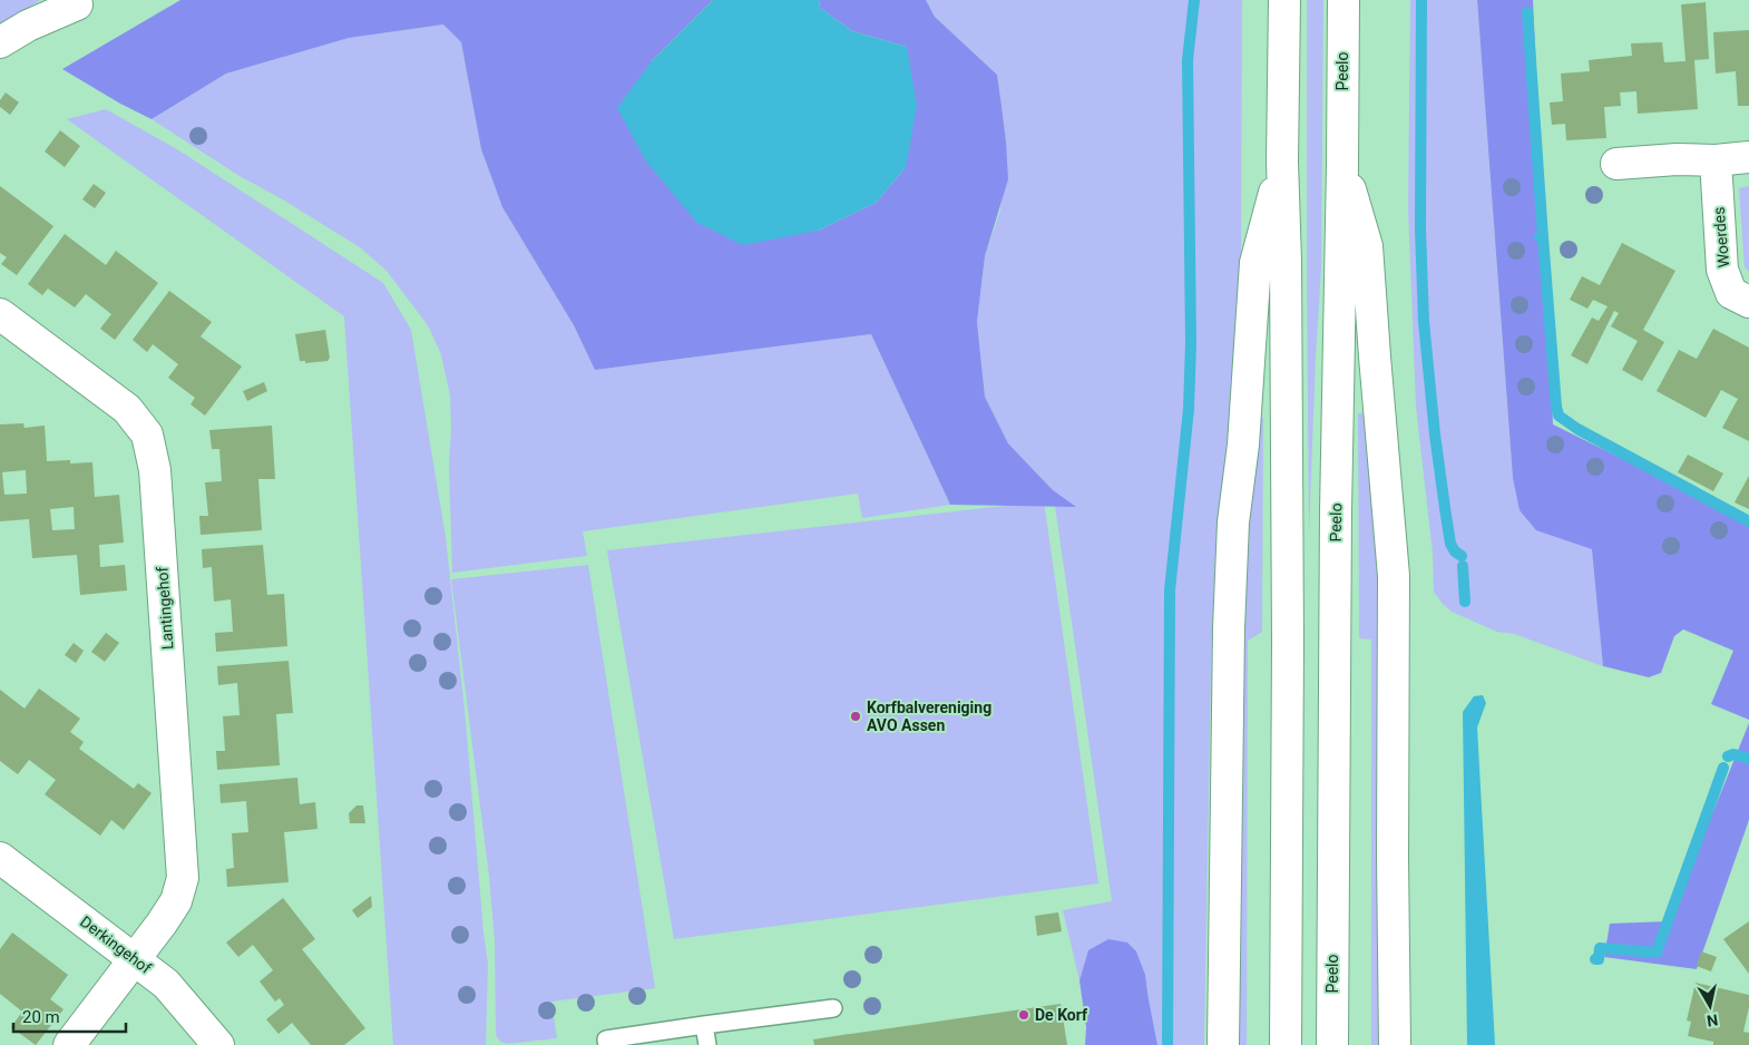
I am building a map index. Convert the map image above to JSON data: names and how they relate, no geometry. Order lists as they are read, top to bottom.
{
  "streets": {
    "main road": [
      "Peelo",
      "Woerdes",
      "Lantingehof",
      "Derkingehof"
    ]
  },
  "crossings": [
    ["Lantingehof", "Derkingehof"]
  ],
  "places": ["Korfbalvereniging AVO Assen", "De Korf"],
  "scale_bar": "20 m",
  "north": "bottom"
}
